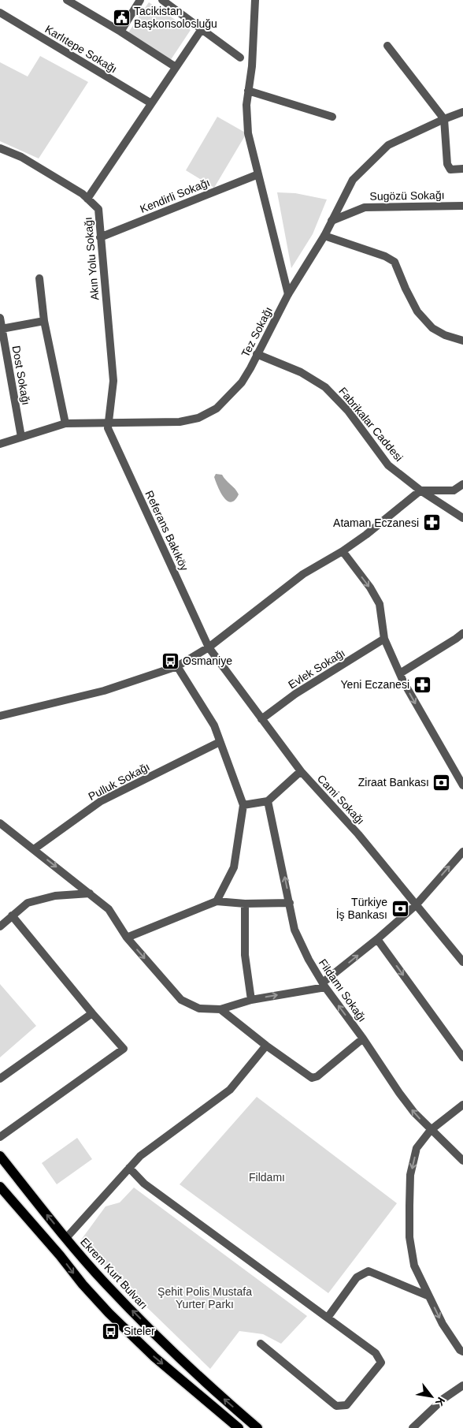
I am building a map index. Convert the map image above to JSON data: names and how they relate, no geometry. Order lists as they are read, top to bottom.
{
  "streets": {
    "main road": ["Ekrem Kurt Bulvarı"],
    "street": [
      "Karlıtepe Sokağı",
      "Kendirli Sokağı",
      "Sugözü Sokağı",
      "Akın Yolu Sokağı",
      "Tez Sokağı",
      "Dost Sokağı",
      "Fabrikalar Caddesi",
      "Referans Bakıköy",
      "Evlek Sokağı",
      "Pulluk Sokağı",
      "Cami Sokağı",
      "Fildamı Sokağı"
    ]
  },
  "crossings": [
    ["Kendirli Sokağı", "Akın Yolu Sokağı"],
    ["Sugözü Sokağı", "Tez Sokağı"],
    ["Akın Yolu Sokağı", "Tez Sokağı"],
    ["Akın Yolu Sokağı", "Referans Bakıköy"],
    ["Tez Sokağı", "Dost Sokağı"],
    ["Tez Sokağı", "Fabrikalar Caddesi"],
    ["Tez Sokağı", "Referans Bakıköy"],
    ["Referans Bakıköy", "Cami Sokağı"],
    ["Evlek Sokağı", "Cami Sokağı"]
  ],
  "parks": ["Fildamı", "Şehit Polis Mustafa Yurter Parkı"],
  "places": {
    "public building": ["Tacikistan Başkonsolosluğu"],
    "pharmacy": ["Ataman Eczanesi", "Yeni Eczanesi"],
    "bus stop": ["Osmaniye", "Siteler"],
    "bank": ["Ziraat Bankası", "Türkiye İş Bankası"]
  },
  "north": "bottom right"
}
